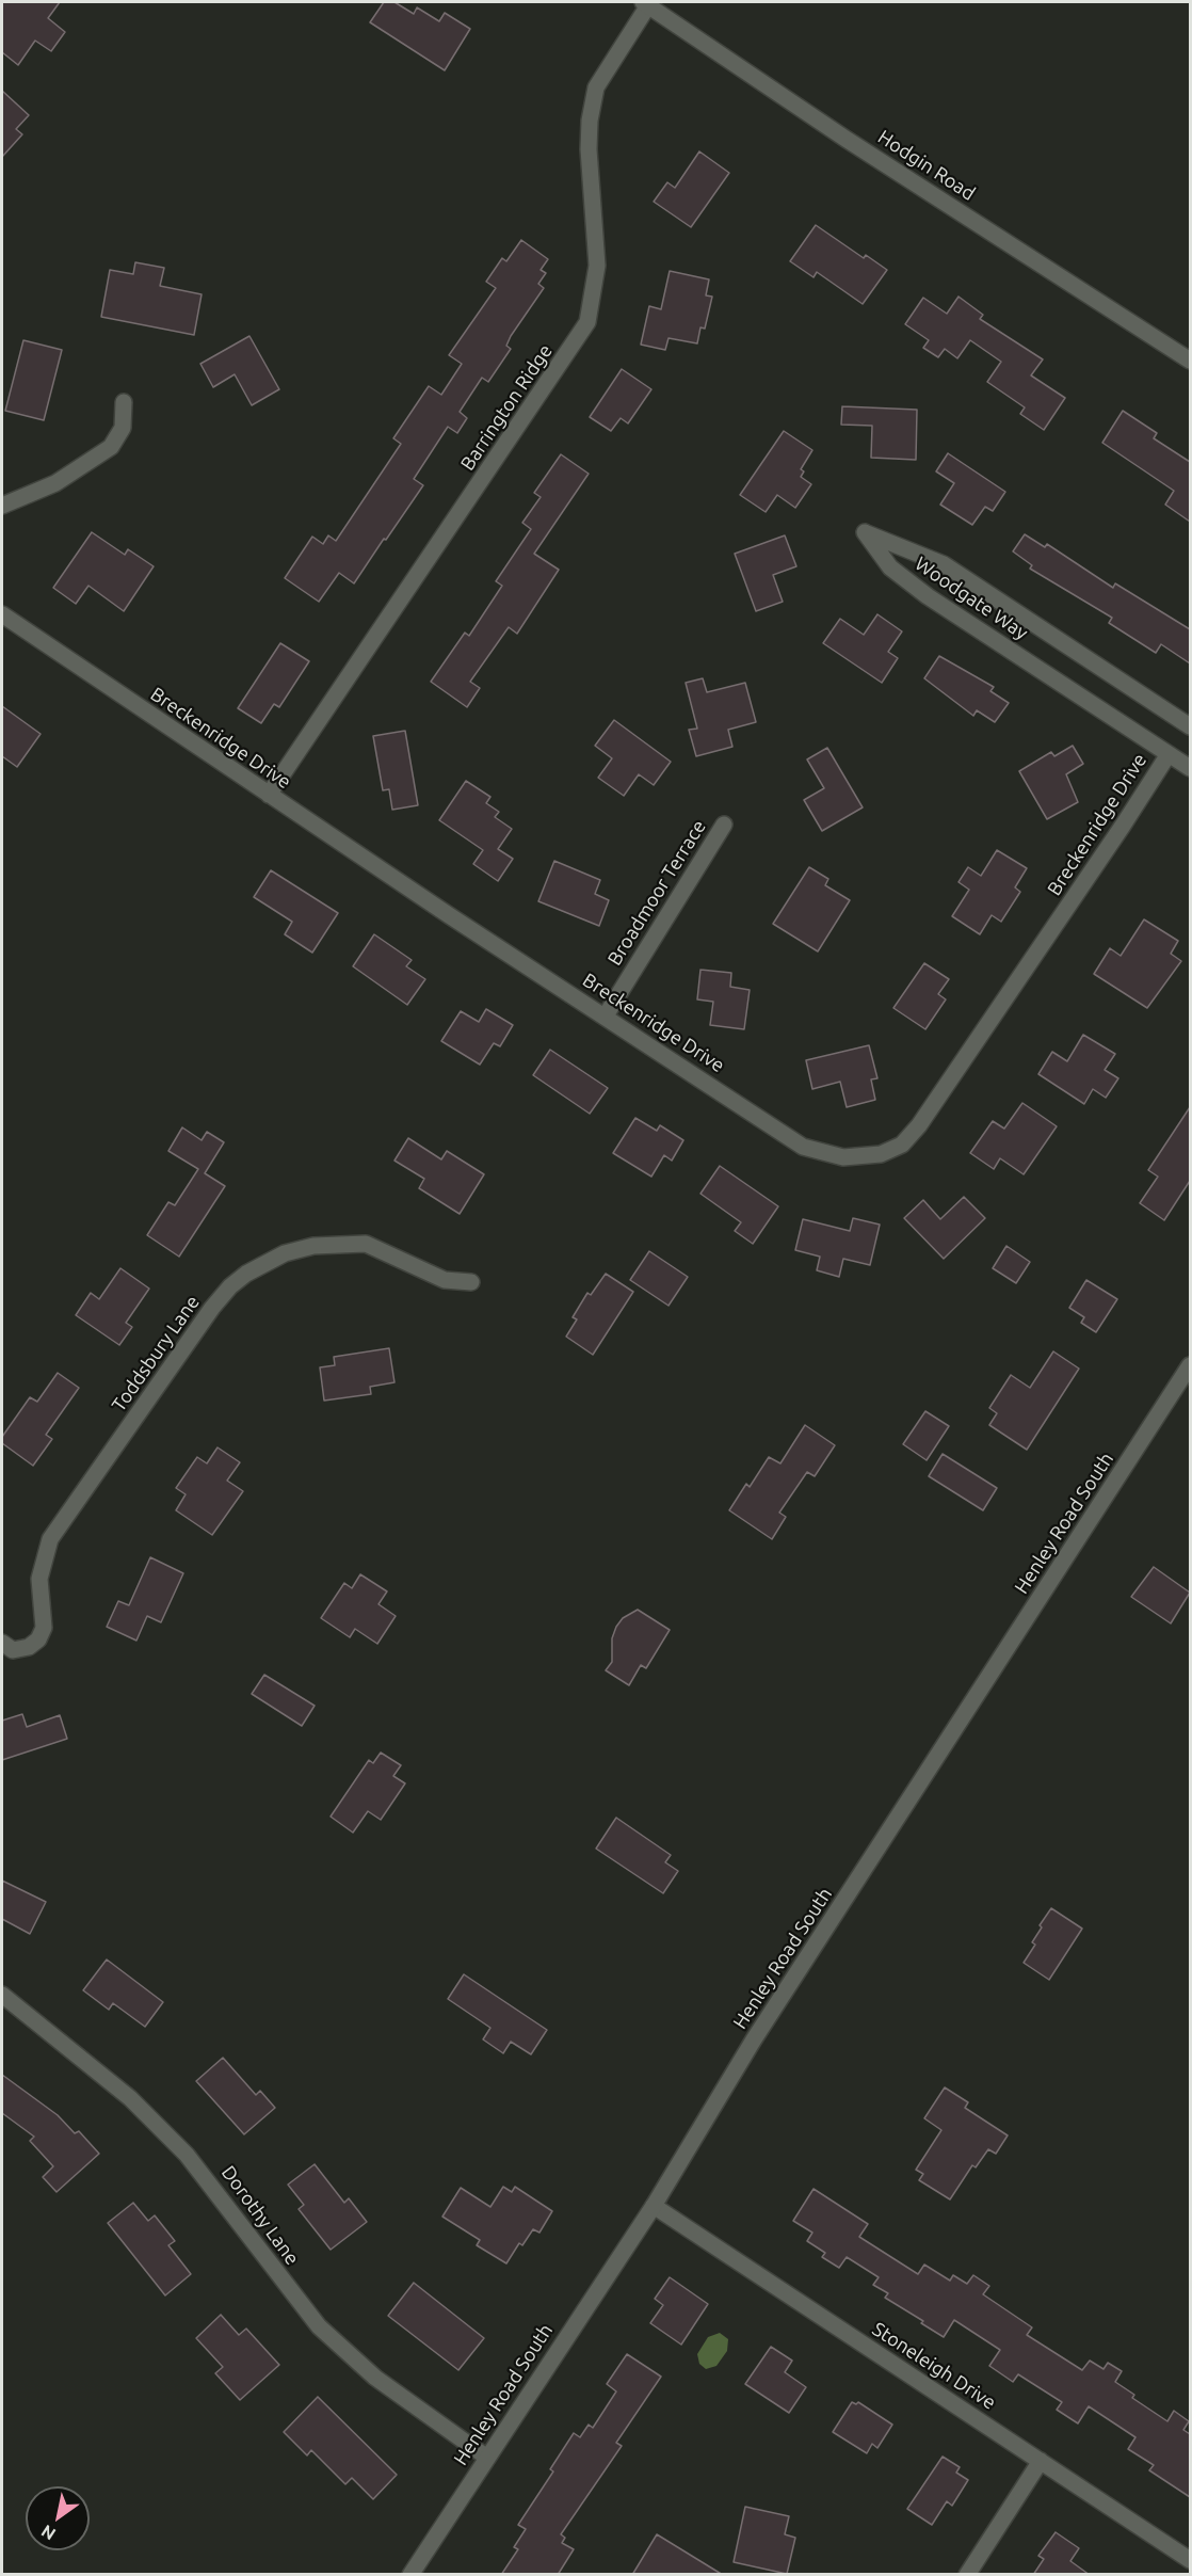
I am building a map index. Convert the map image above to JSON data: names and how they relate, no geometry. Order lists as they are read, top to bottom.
{
  "streets": {
    "street": [
      "Hodgin Road",
      "Barrington Ridge",
      "Woodgate Way",
      "Breckenridge Drive",
      "Broadmoor Terrace",
      "Toddsbury Lane",
      "Henley Road South",
      "Dorothy Lane",
      "Stoneleigh Drive"
    ]
  },
  "crossings": [
    ["Hodgin Road", "Barrington Ridge"],
    ["Barrington Ridge", "Breckenridge Drive"],
    ["Woodgate Way", "Breckenridge Drive"],
    ["Breckenridge Drive", "Broadmoor Terrace"],
    ["Henley Road South", "Dorothy Lane"],
    ["Henley Road South", "Stoneleigh Drive"]
  ],
  "north": "bottom left"
}
